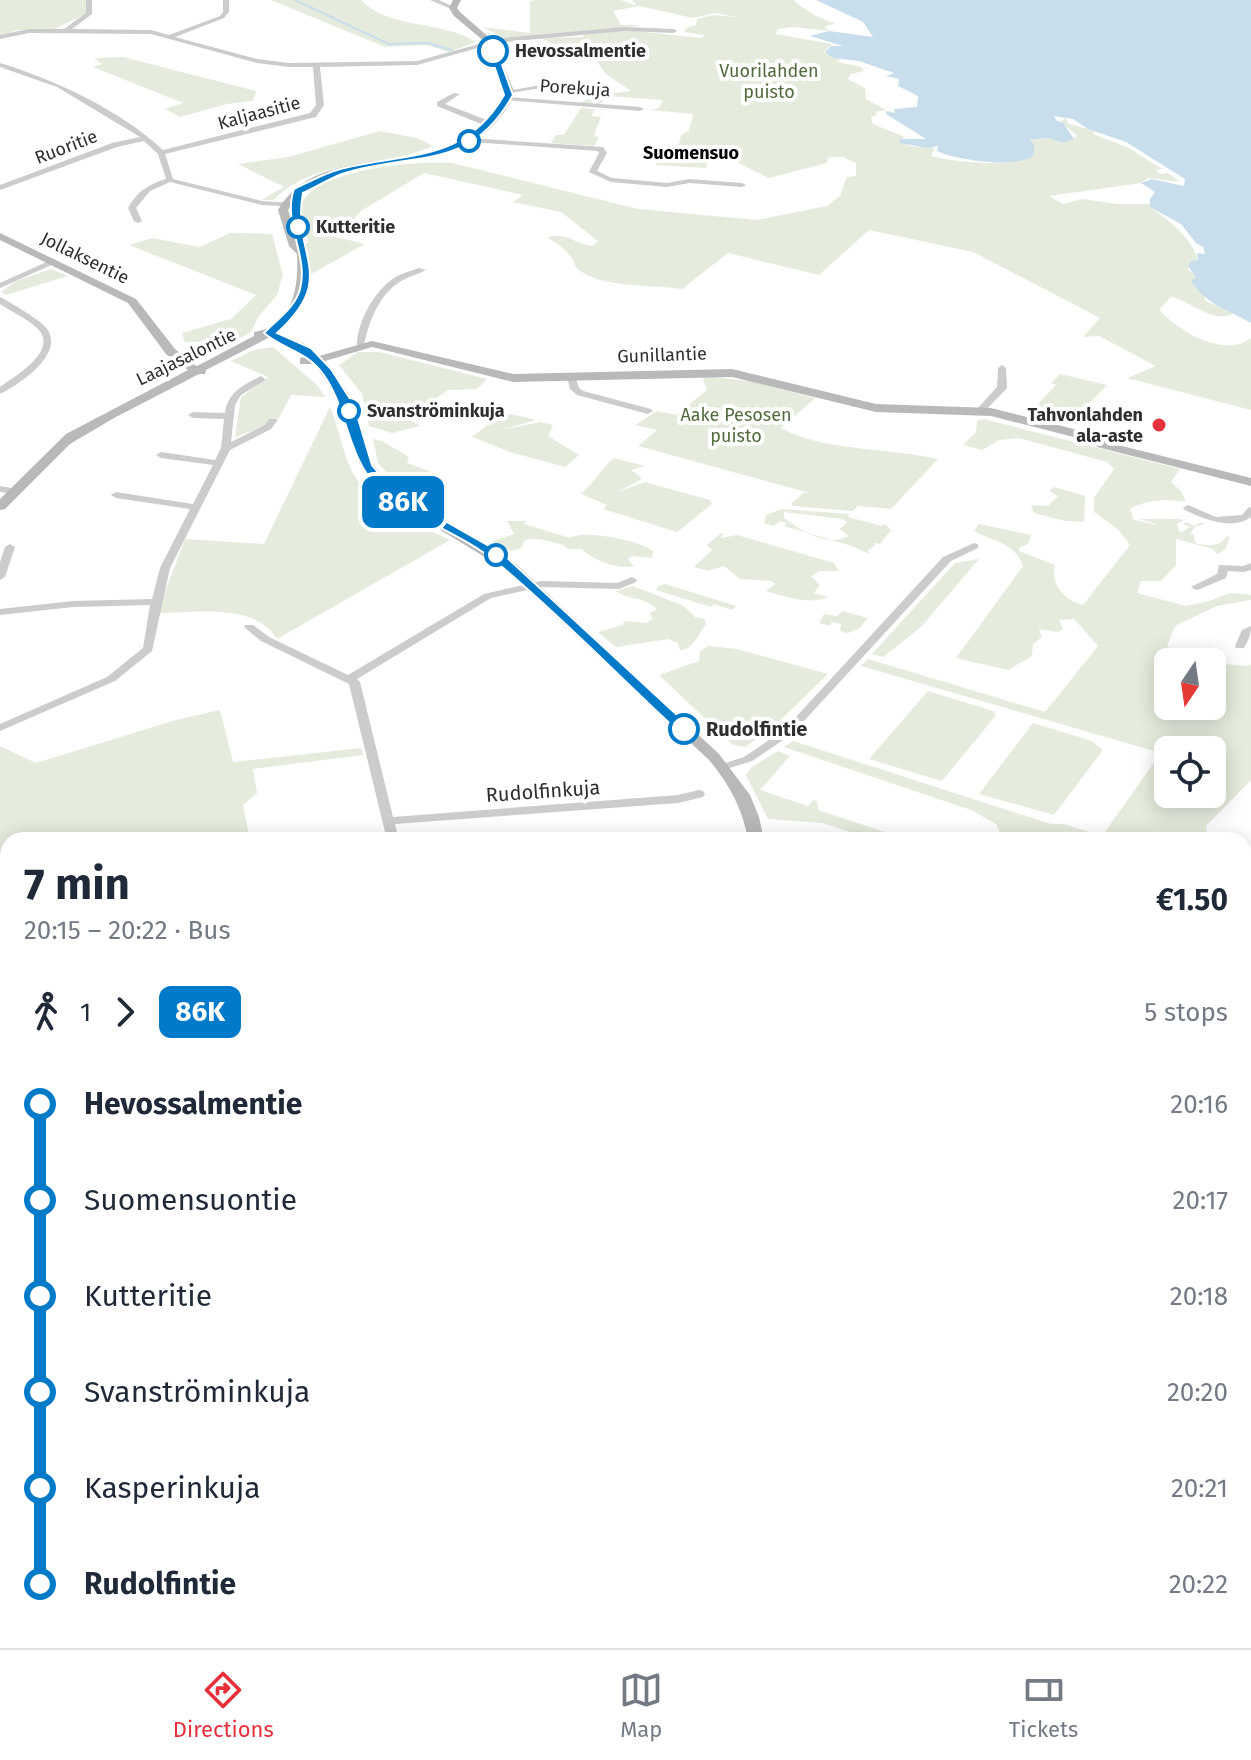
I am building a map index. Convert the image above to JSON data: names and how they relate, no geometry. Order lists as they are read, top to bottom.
{
  "streets": {
    "street": [
      "Porekuja",
      "Kaljaasitie",
      "Ruoritie",
      "Jollaksentie",
      "Gunillantie",
      "Laajasalontie",
      "Rudolfinkuja"
    ]
  },
  "crossings": [
    ["Jollaksentie", "Laajasalontie"]
  ],
  "districts": ["Suomensuo"],
  "parks": ["Vuorilahden puisto", "Aake Pesosen puisto"],
  "places": [
    "Hevossalmentie",
    "Kutteritie",
    "Svanströminkuja",
    "Tahvonlahden ala-aste",
    "Rudolfintie"
  ],
  "lines": ["bus line 86K"],
  "north": "bottom",
  "page": {
    "on_map": "86K",
    "heading": ["7 min", "20:15 – 20:22 · Bus", "€1.50"],
    "legs": ["1", "86K", "5 stops"],
    "list": [
      {
        "name": "Hevossalmentie",
        "value": "20:16"
      },
      {
        "name": "Suomensuontie",
        "value": "20:17"
      },
      {
        "name": "Kutteritie",
        "value": "20:18"
      },
      {
        "name": "Svanströminkuja",
        "value": "20:20"
      },
      {
        "name": "Kasperinkuja",
        "value": "20:21"
      },
      {
        "name": "Rudolfintie",
        "value": "20:22"
      }
    ],
    "tabs": ["Directions", "Map", "Tickets"]
  }
}
